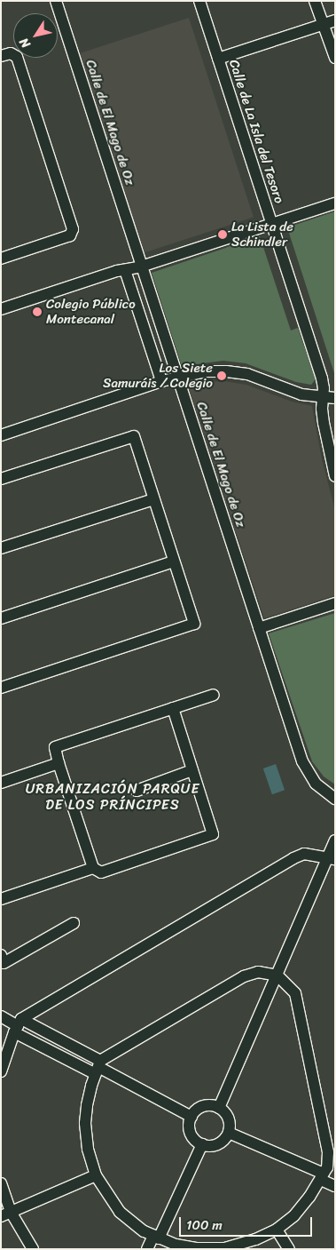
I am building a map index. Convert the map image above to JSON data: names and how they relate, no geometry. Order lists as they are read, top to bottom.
{
  "streets": {
    "street": ["Calle de El Mago de Oz", "Calle de La Isla del Tesoro"]
  },
  "districts": ["URBANIZACIÓN PARQUE DE LOS PRÍNCIPES"],
  "places": ["La Lista de Schindler", "Colegio Público Montecanal", "Los Siete Samuráis / Colegio"],
  "scale_bar": "100 m",
  "north": "bottom left"
}
